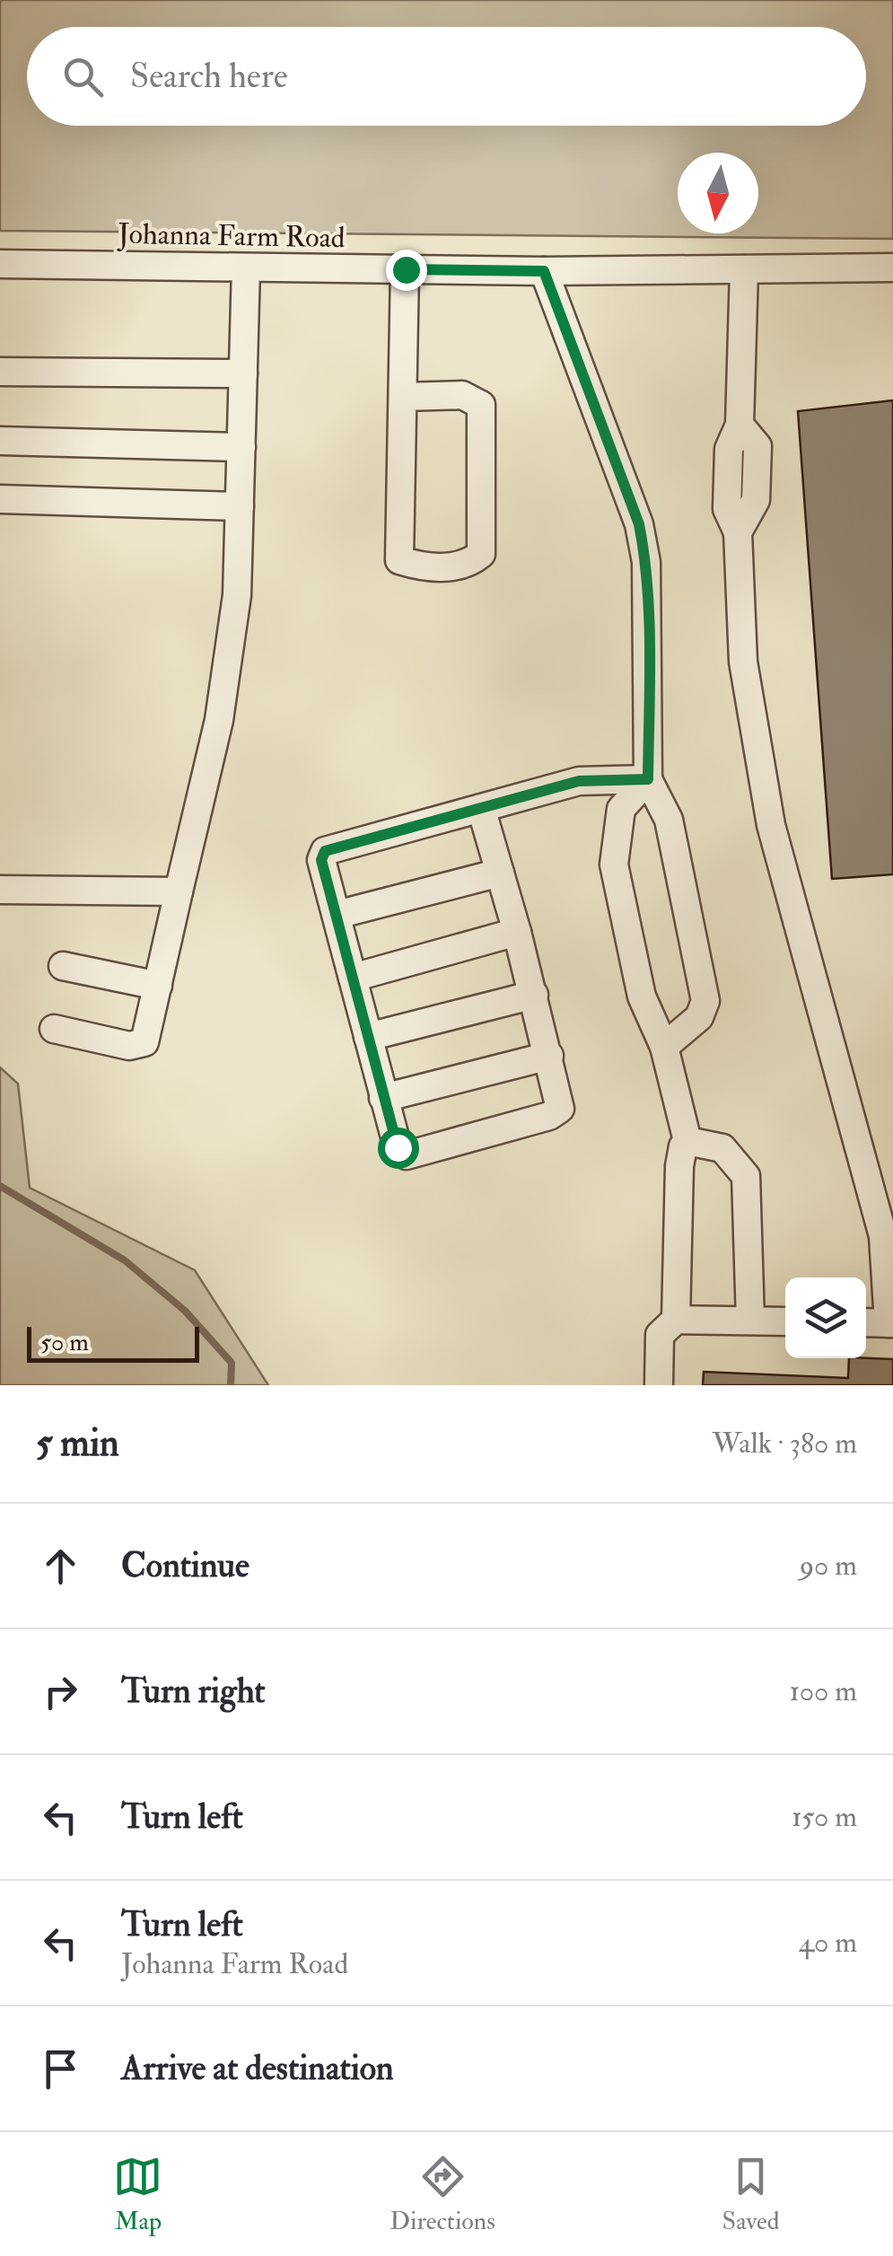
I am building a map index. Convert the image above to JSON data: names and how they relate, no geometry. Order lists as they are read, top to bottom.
{
  "streets": {
    "street": ["Johanna Farm Road"]
  },
  "scale_bar": "50 m",
  "north": "bottom",
  "page": {
    "search": "Search here",
    "scale": "50 m",
    "heading": ["5 min", "Walk · 380 m"],
    "list": [
      ["Continue", "90 m"],
      ["Turn right", "100 m"],
      ["Turn left", "150 m"],
      ["Turn left", "Johanna Farm Road", "40 m"],
      "Arrive at destination"
    ],
    "nav": ["Map", "Directions", "Saved"]
  }
}
